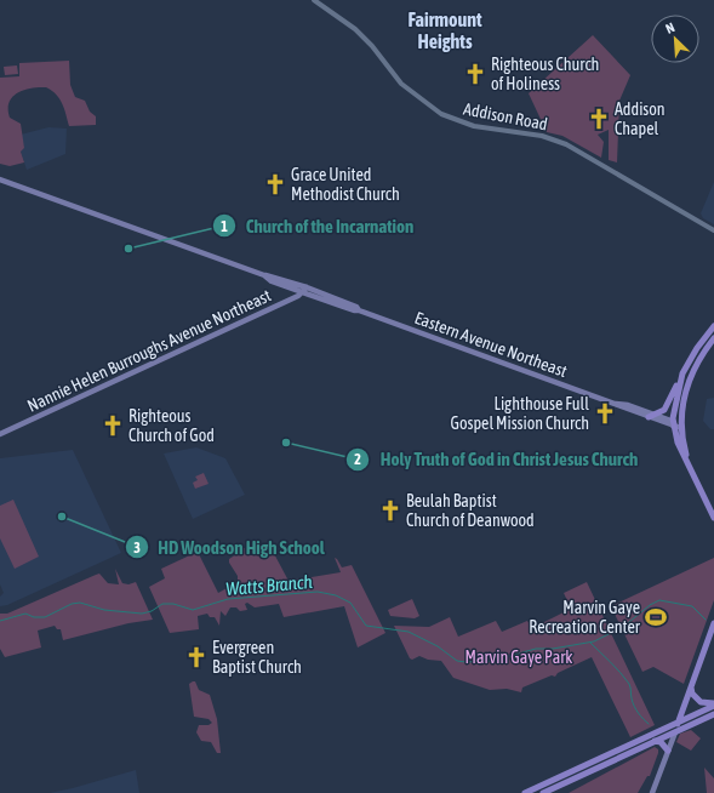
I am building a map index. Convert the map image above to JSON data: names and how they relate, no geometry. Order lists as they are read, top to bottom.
{
  "streets": {
    "main road": ["Eastern Avenue Northeast", "Nannie Helen Burroughs Avenue Northeast"],
    "street": ["Addison Road"]
  },
  "crossings": [
    ["Eastern Avenue Northeast", "Nannie Helen Burroughs Avenue Northeast"]
  ],
  "districts": ["Fairmount Heights"],
  "water": ["Watts Branch"],
  "parks": ["Marvin Gaye Park"],
  "places": {
    "church": [
      "Righteous Church of Holiness",
      "Addison Chapel",
      "Grace United Methodist Church",
      "Lighthouse Full Gospel Mission Church",
      "Righteous Church of God",
      "Beulah Baptist Church of Deanwood",
      "Evergreen Baptist Church"
    ],
    "other": ["Church of the Incarnation", "Holy Truth of God in Christ Jesus Church", "HD Woodson High School"],
    "sports": ["Marvin Gaye Recreation Center"]
  },
  "north": "top left"
}
